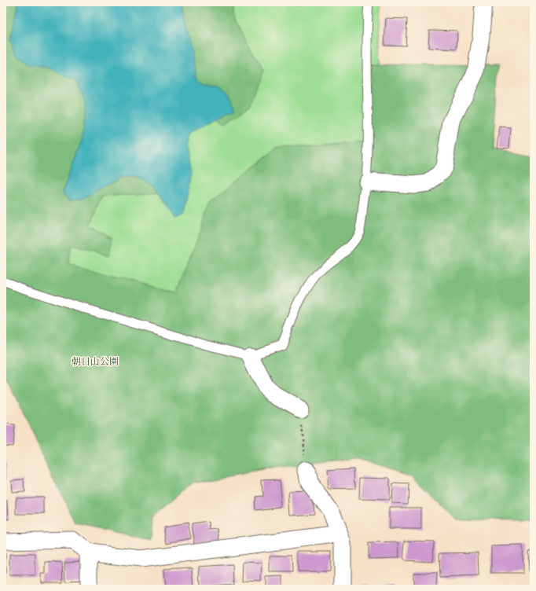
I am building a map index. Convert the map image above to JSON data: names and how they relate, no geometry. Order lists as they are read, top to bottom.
{
  "parks": ["朝日山公園"]
}
